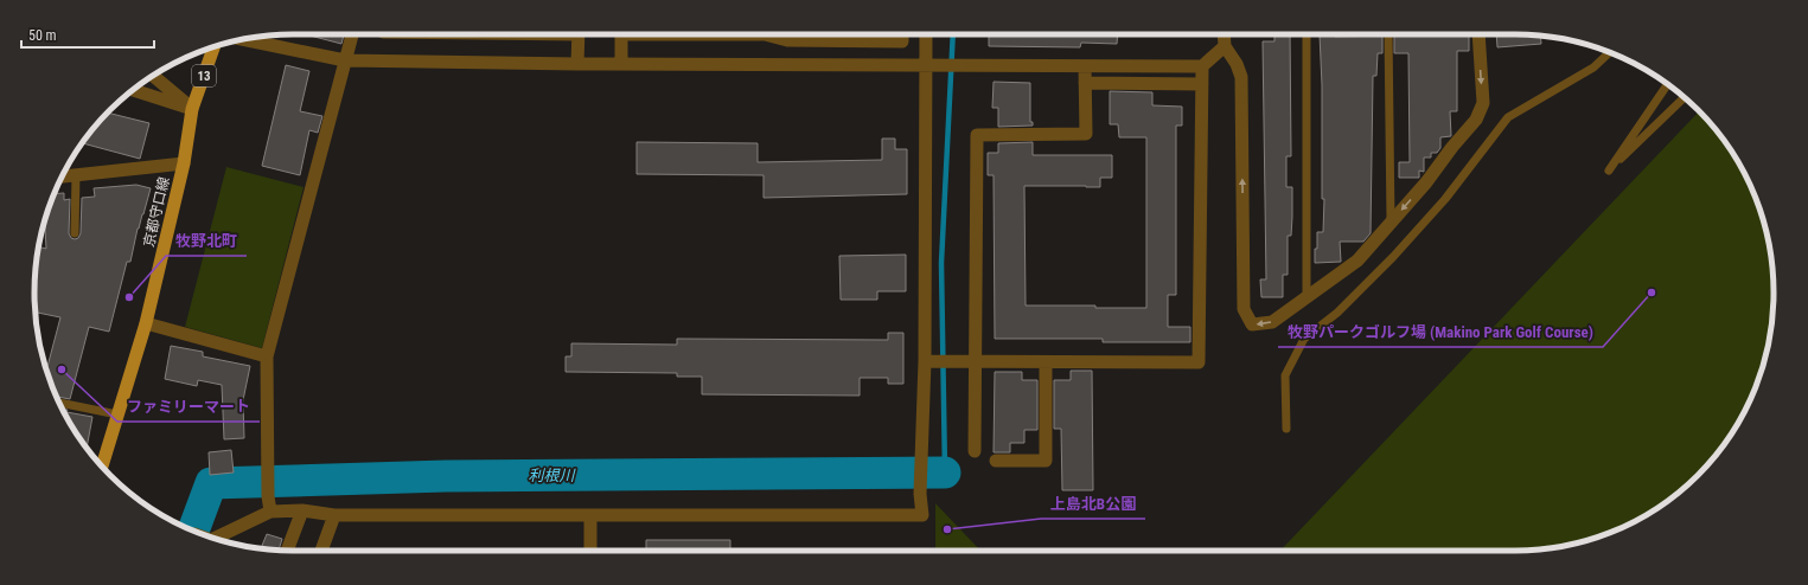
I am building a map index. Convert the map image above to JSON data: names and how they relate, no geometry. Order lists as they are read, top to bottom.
{
  "streets": {
    "main road": ["13", "京都守口線"]
  },
  "water": ["利根川"],
  "places": [
    "牧野パークゴルフ場 (Makino Park Golf Course)",
    "牧野北町",
    "ファミリーマート",
    "上島北B公園"
  ],
  "scale_bar": "50 m"
}
